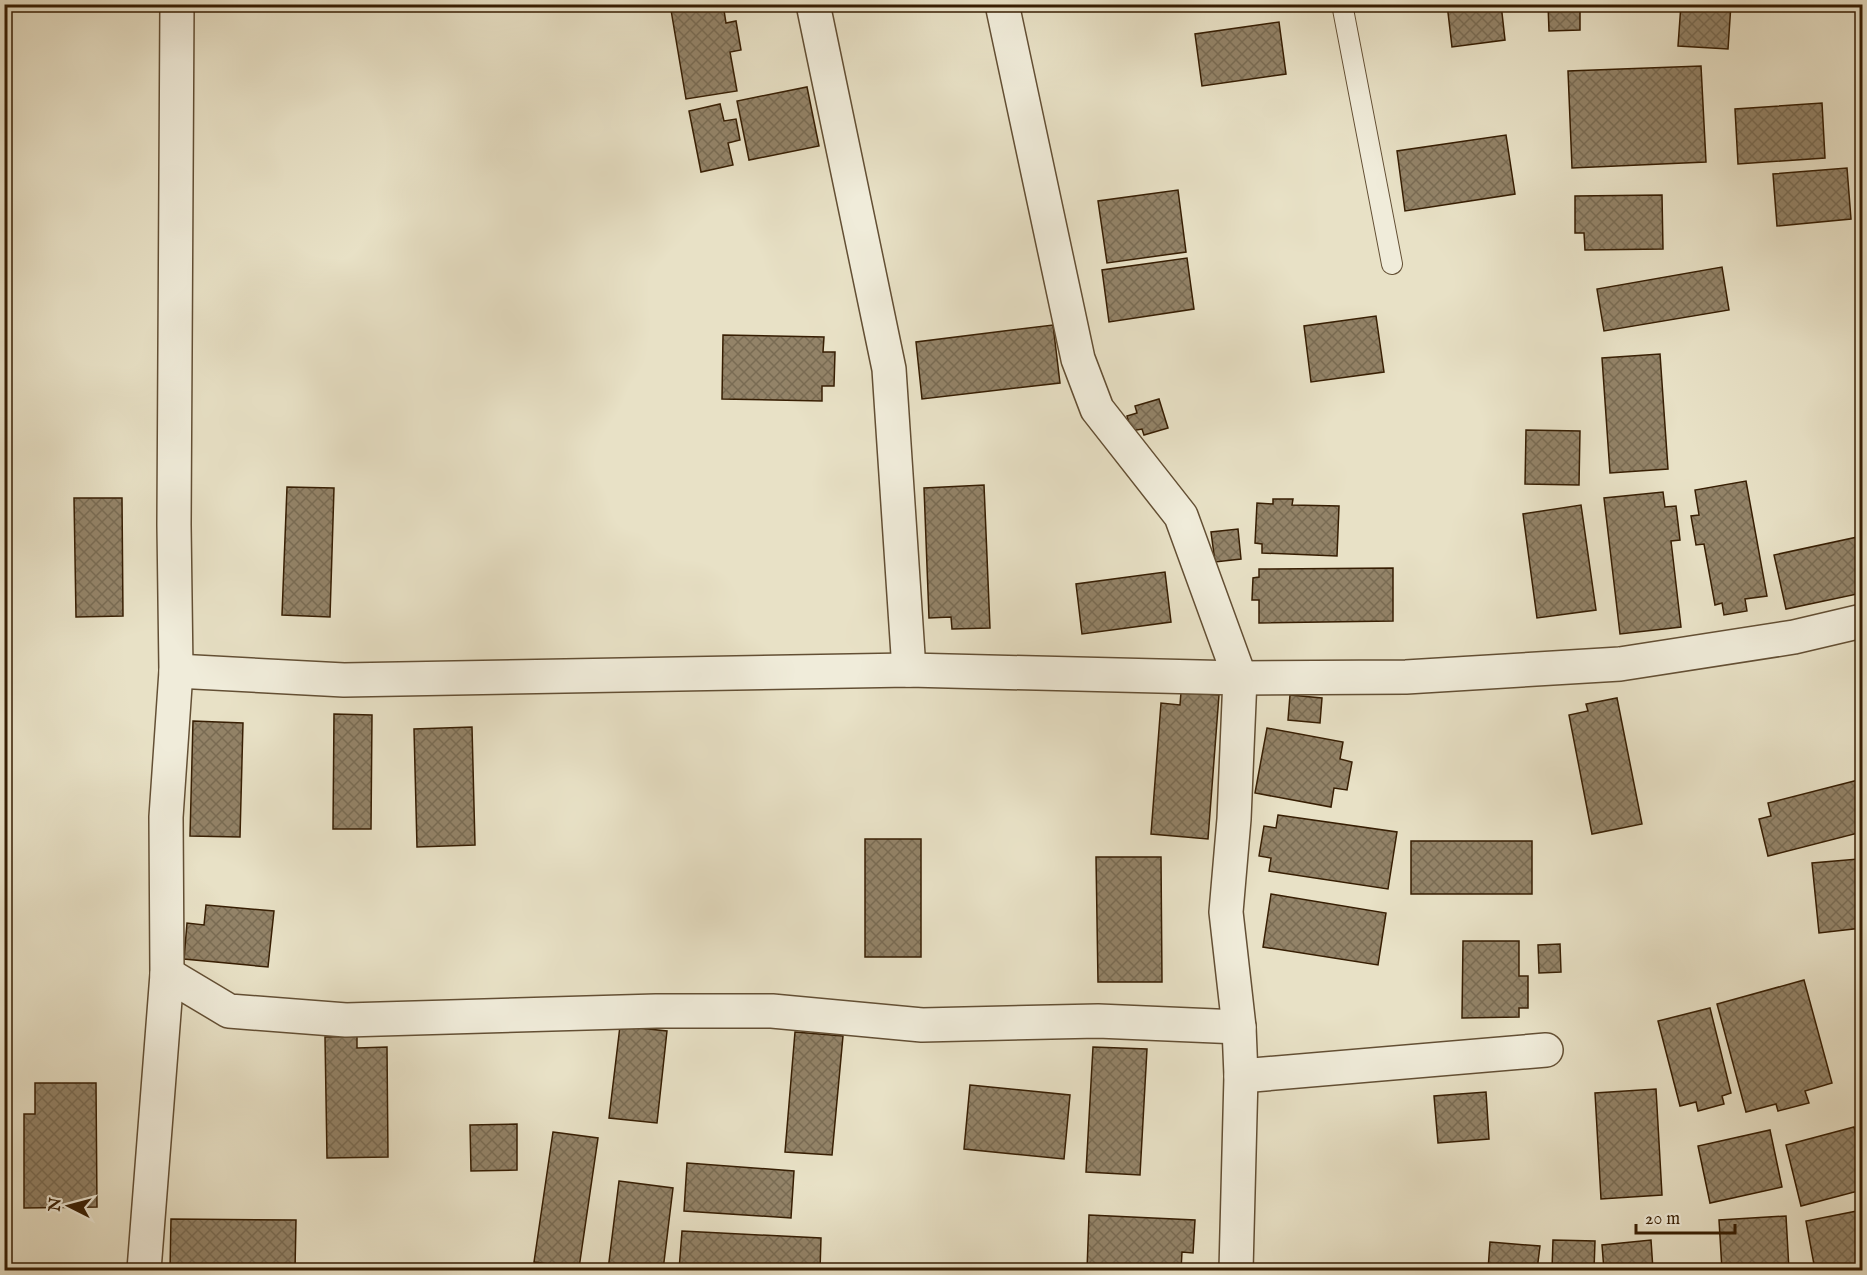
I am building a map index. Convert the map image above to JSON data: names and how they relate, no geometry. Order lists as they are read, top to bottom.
{
  "scale_bar": "20 m",
  "north": "left"
}
